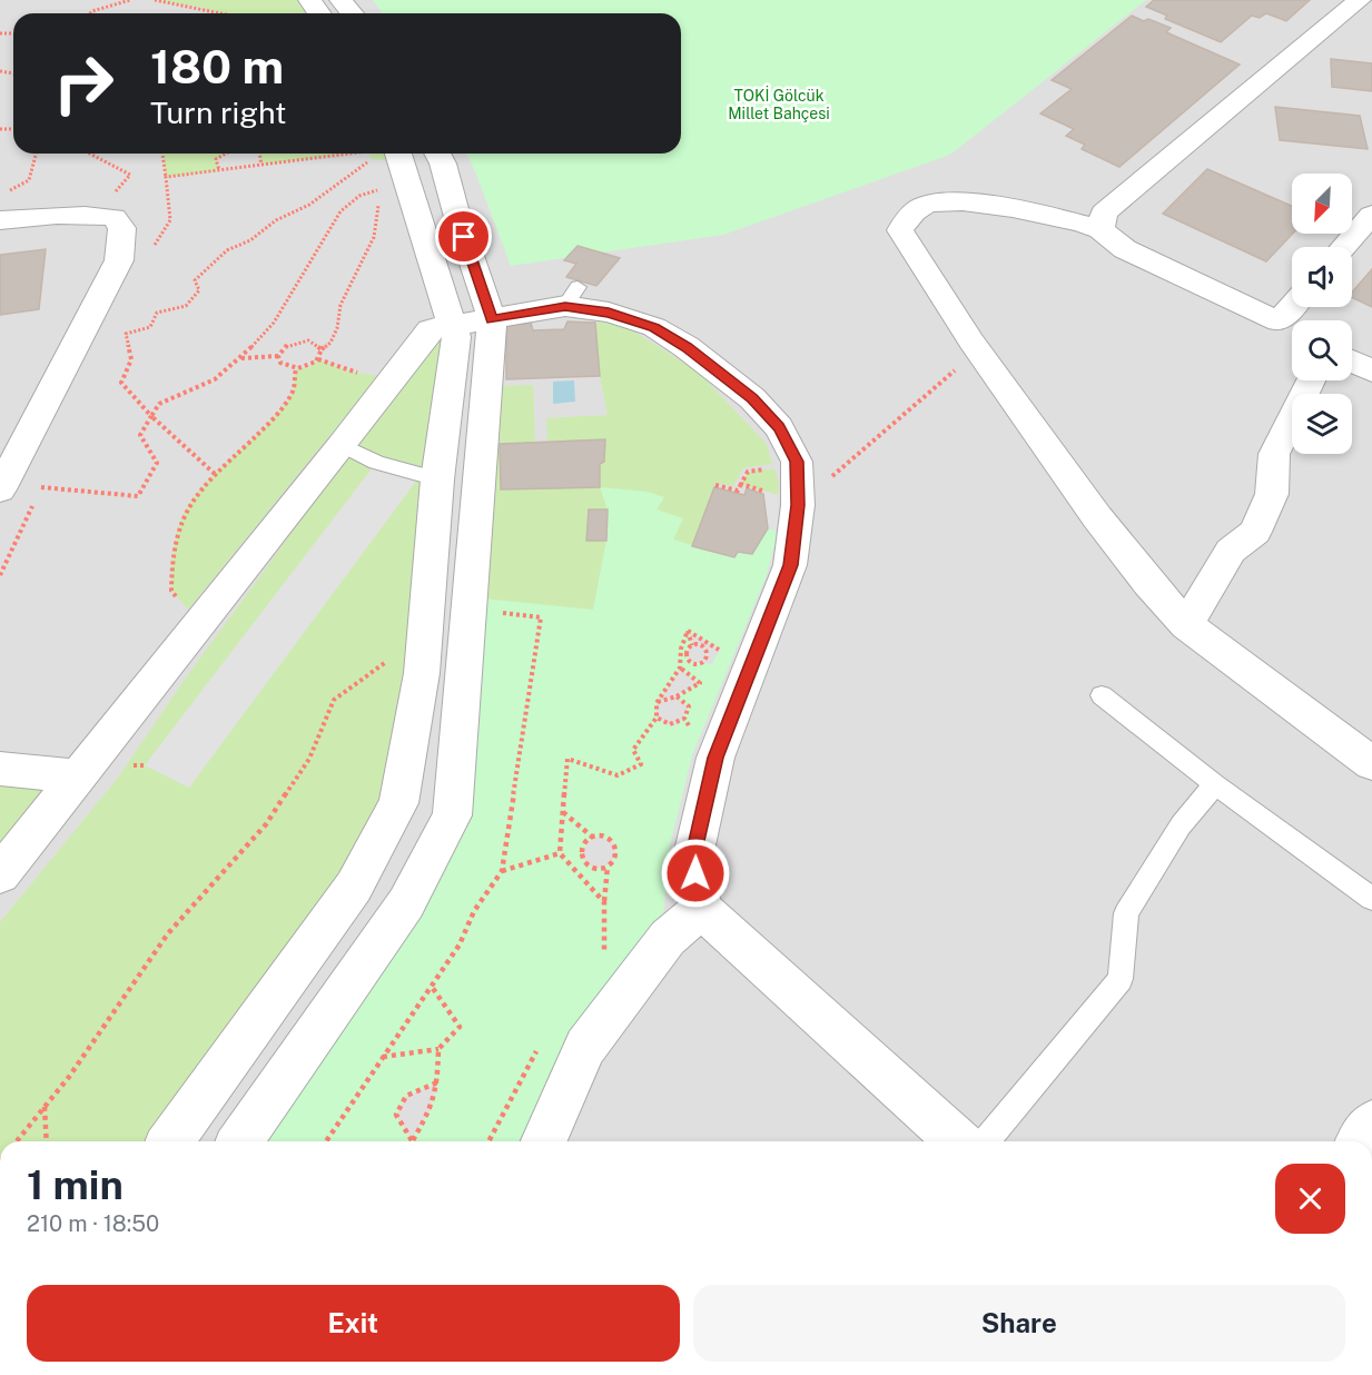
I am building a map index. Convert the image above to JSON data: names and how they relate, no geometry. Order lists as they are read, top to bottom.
{
  "parks": ["TOKİ Gölcük Millet Bahçesi"],
  "north": "bottom left",
  "page": {
    "turn": ["180 m", "Turn right"],
    "heading": ["1 min", "210 m · 18:50"],
    "buttons": ["Exit", "Share"]
  }
}
